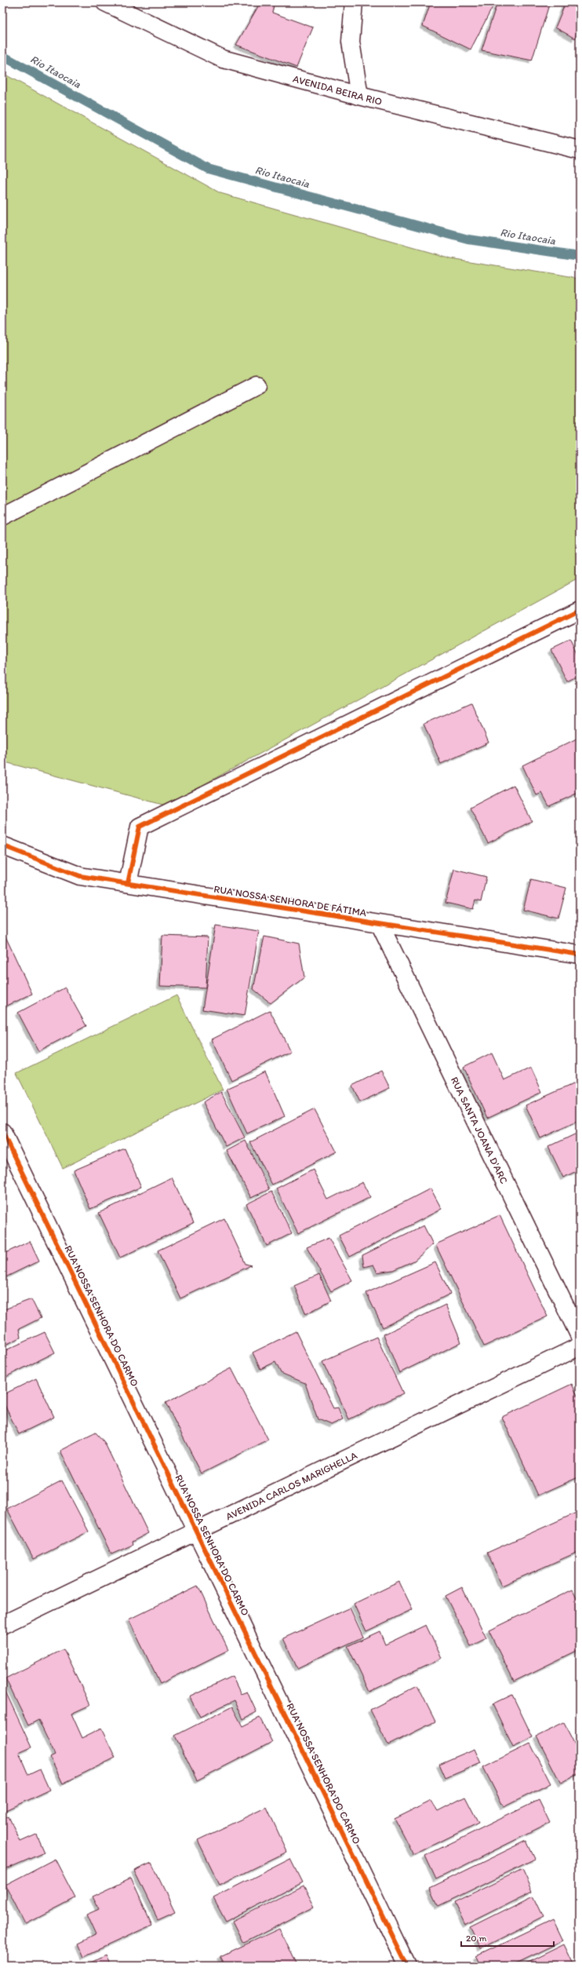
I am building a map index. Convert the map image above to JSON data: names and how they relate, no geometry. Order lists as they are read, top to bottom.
{
  "streets": {
    "street": [
      "AVENIDA BEIRA RIO",
      "RUA NOSSA SENHORA DE FÁTIMA",
      "RUA SANTA JOANA D'ARC",
      "RUA NOSSA SENHORA DO CARMO",
      "AVENIDA CARLOS MARIGHELLA"
    ]
  },
  "crossings": [
    ["RUA NOSSA SENHORA DE FÁTIMA", "RUA SANTA JOANA D'ARC"],
    ["RUA NOSSA SENHORA DO CARMO", "AVENIDA CARLOS MARIGHELLA"]
  ],
  "water": ["Rio Itaocaia"],
  "scale_bar": "20 m"
}
